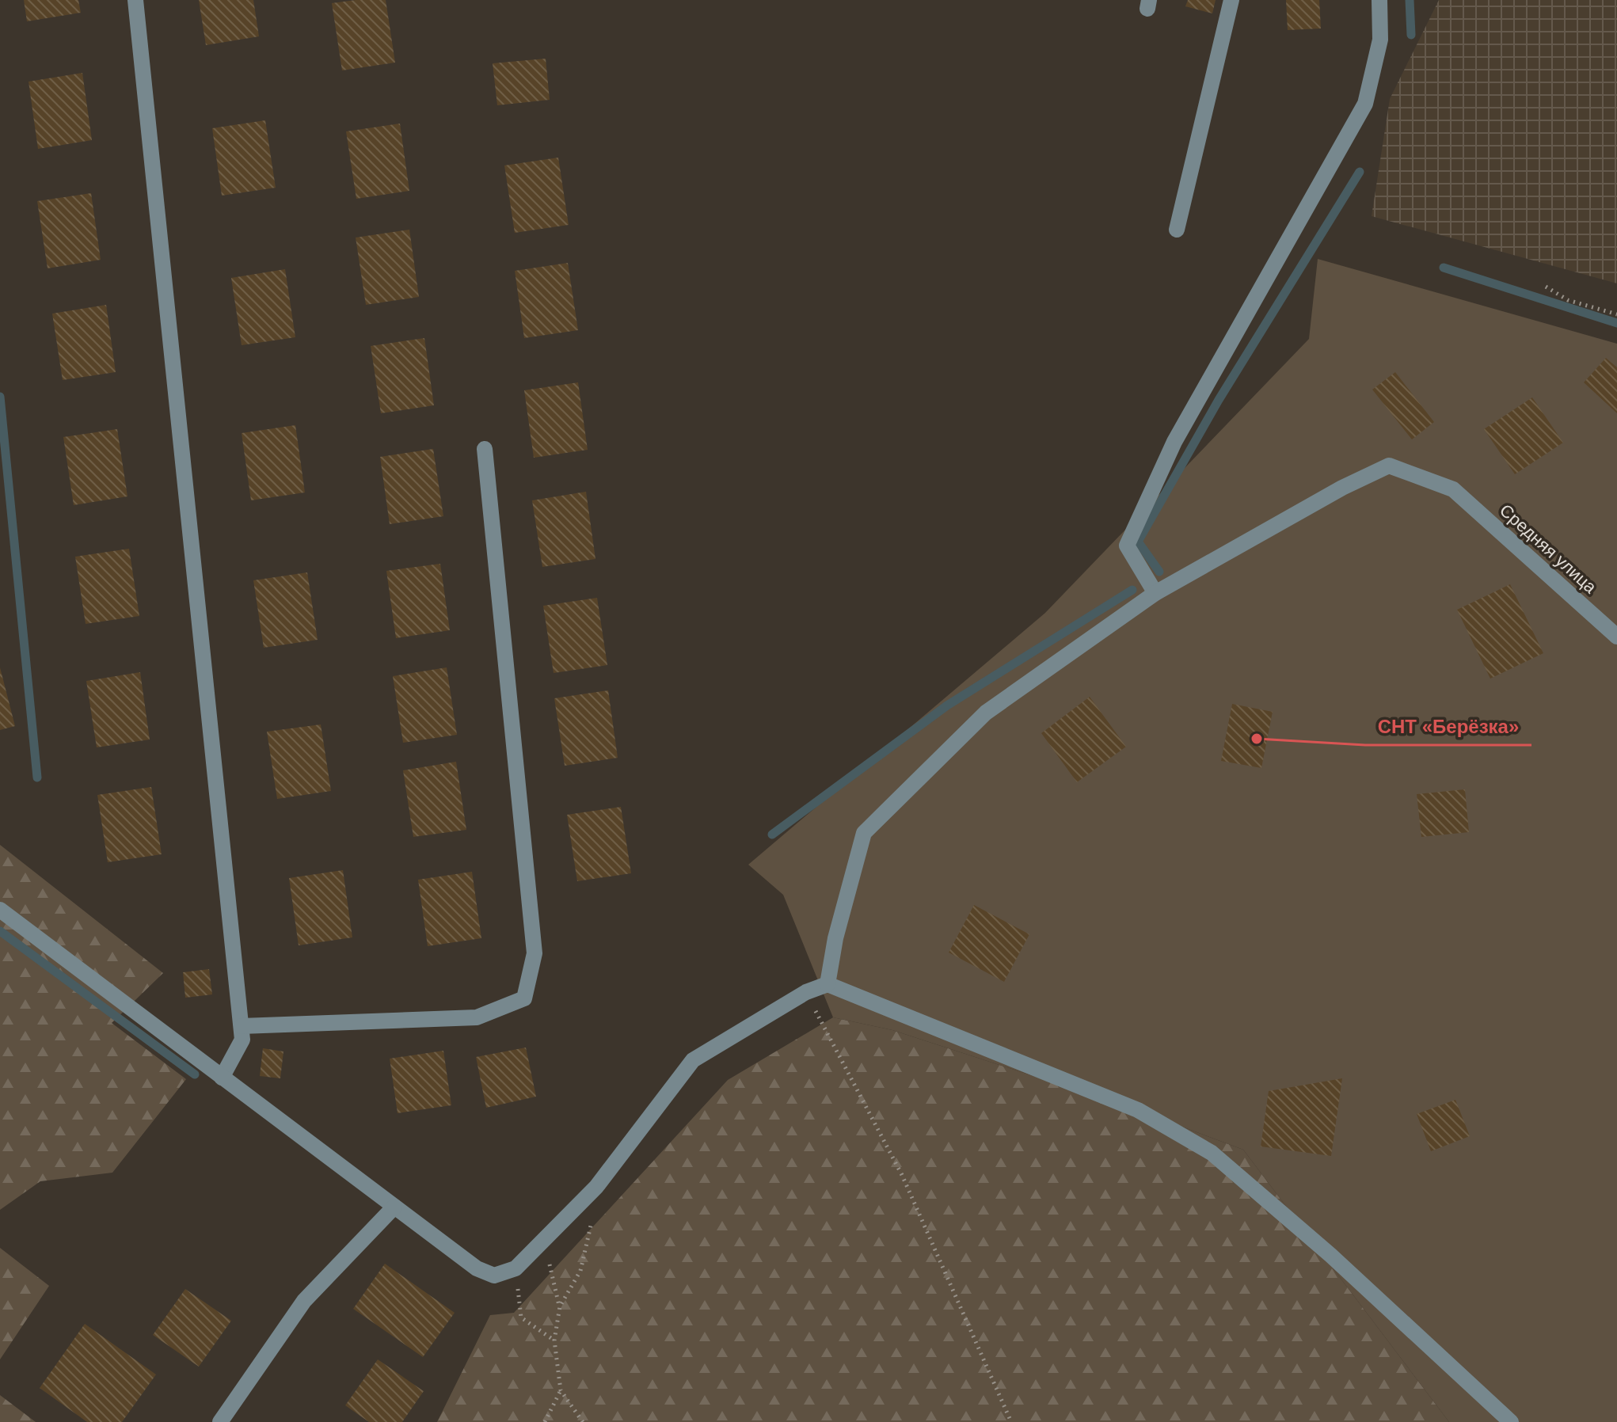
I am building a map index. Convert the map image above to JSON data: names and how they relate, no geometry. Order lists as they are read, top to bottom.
{
  "streets": {
    "street": ["Средняя улица"]
  },
  "places": ["СНТ «Берёзка»"]
}
